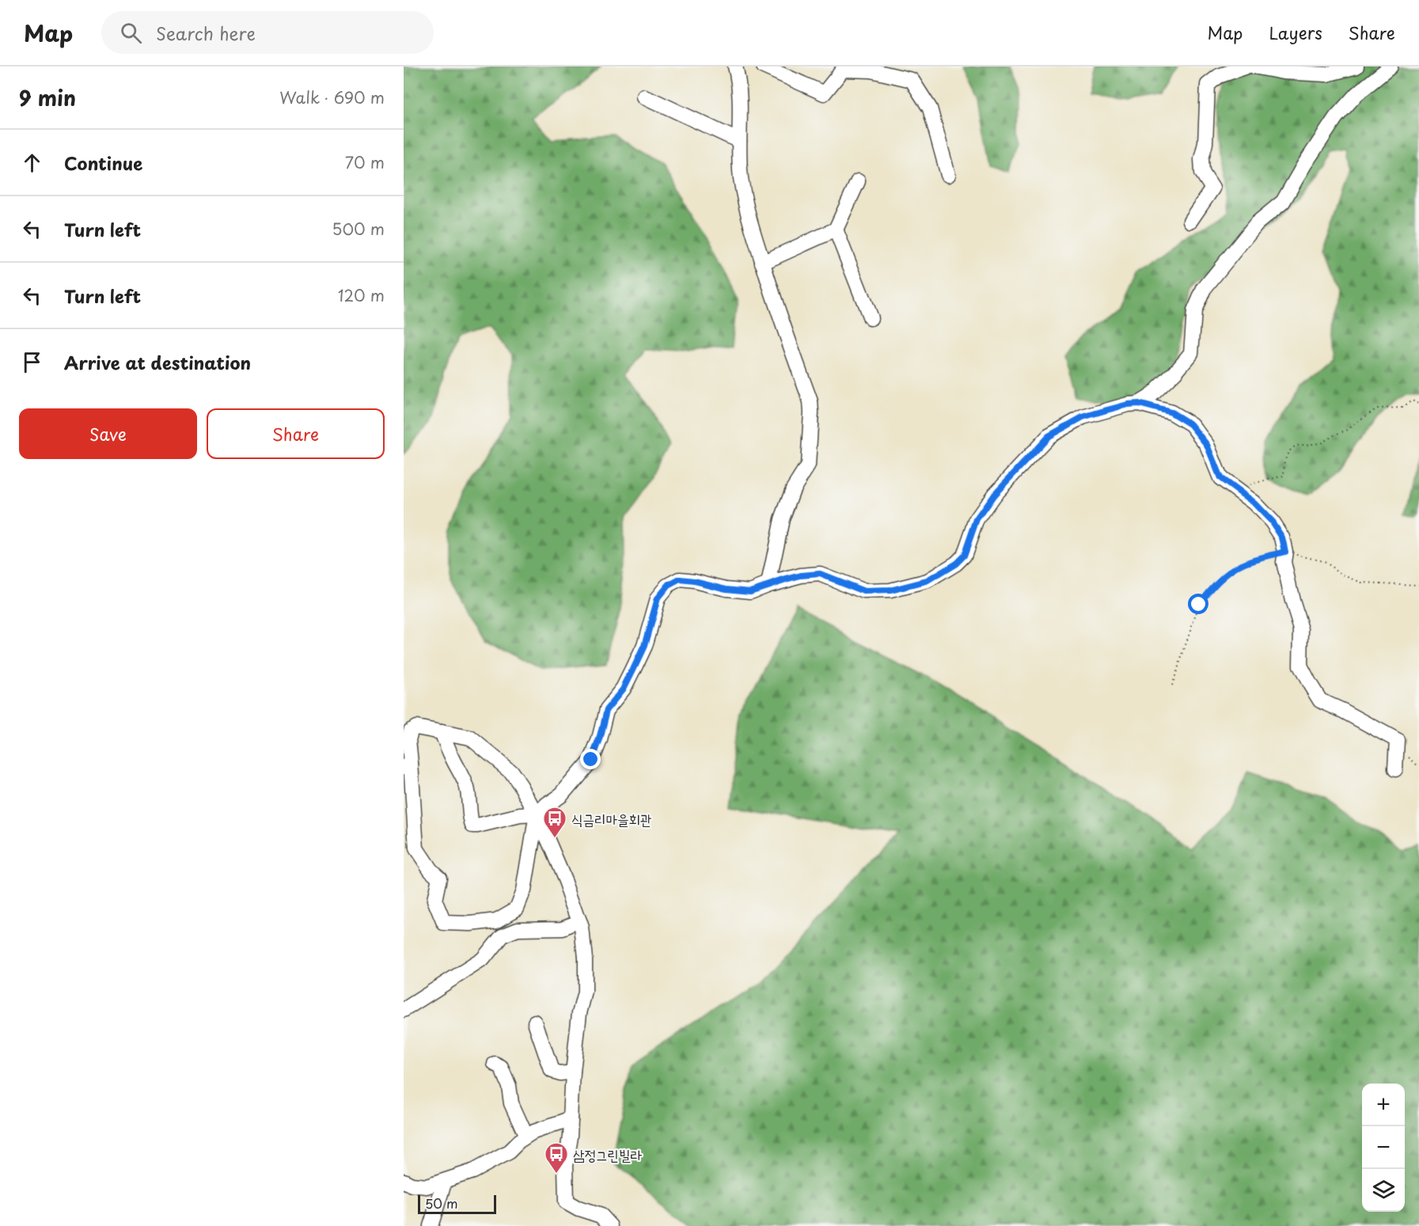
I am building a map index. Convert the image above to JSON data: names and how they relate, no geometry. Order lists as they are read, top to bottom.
{
  "places": {
    "bus stop": ["식금리마을회관", "삼정그린빌라"]
  },
  "scale_bar": "50 m",
  "page": {
    "header": "Map",
    "search": "Search here",
    "nav": ["Map", "Layers", "Share"],
    "heading": ["9 min", "Walk · 690 m"],
    "list": [
      ["Continue", "70 m"],
      ["Turn left", "500 m"],
      ["Turn left", "120 m"],
      "Arrive at destination"
    ],
    "buttons": ["Save", "Share"],
    "map_buttons": ["+", "−"],
    "scale": "50 m"
  }
}
